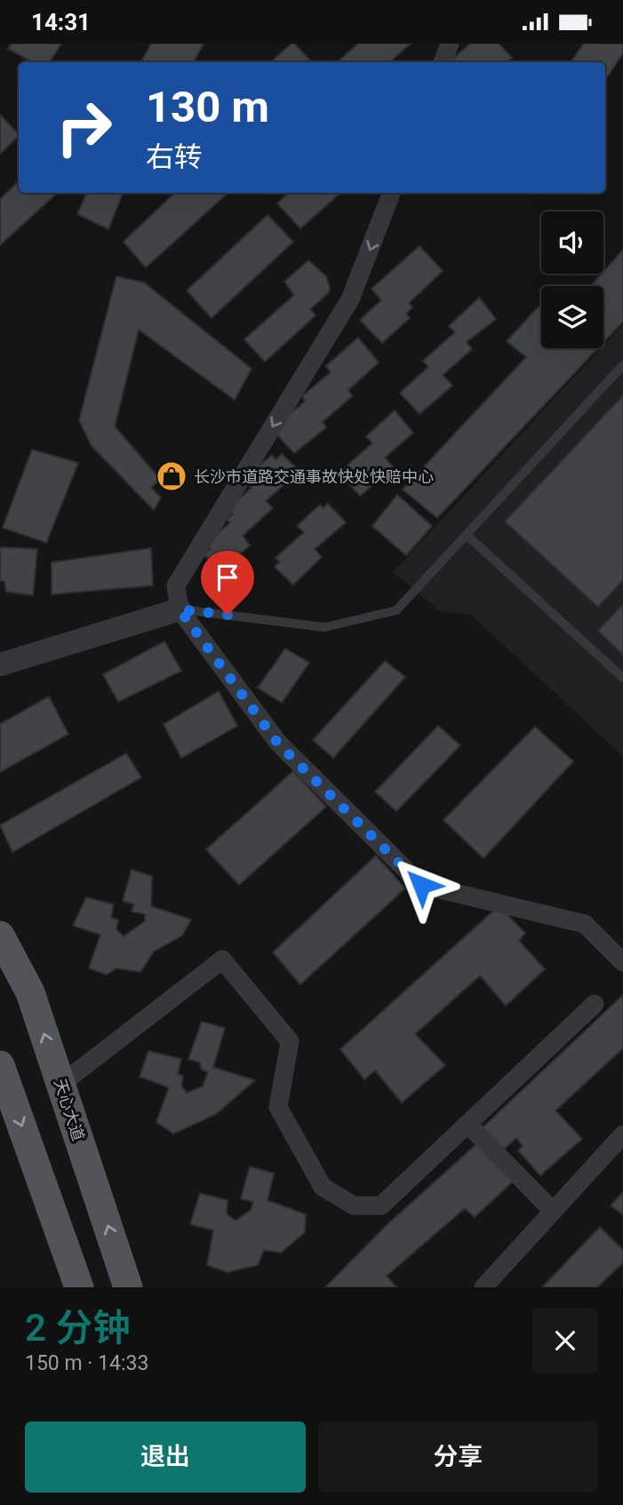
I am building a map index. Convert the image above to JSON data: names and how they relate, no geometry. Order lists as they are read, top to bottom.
{
  "streets": {
    "main road": ["天心大道"]
  },
  "places": {
    "shop": ["长沙市道路交通事故快处快赔中心"]
  },
  "page": {
    "status": "14:31",
    "turn": ["130 m", "右转"],
    "heading": ["2 分钟", "150 m · 14:33"],
    "buttons": ["退出", "分享"]
  }
}
